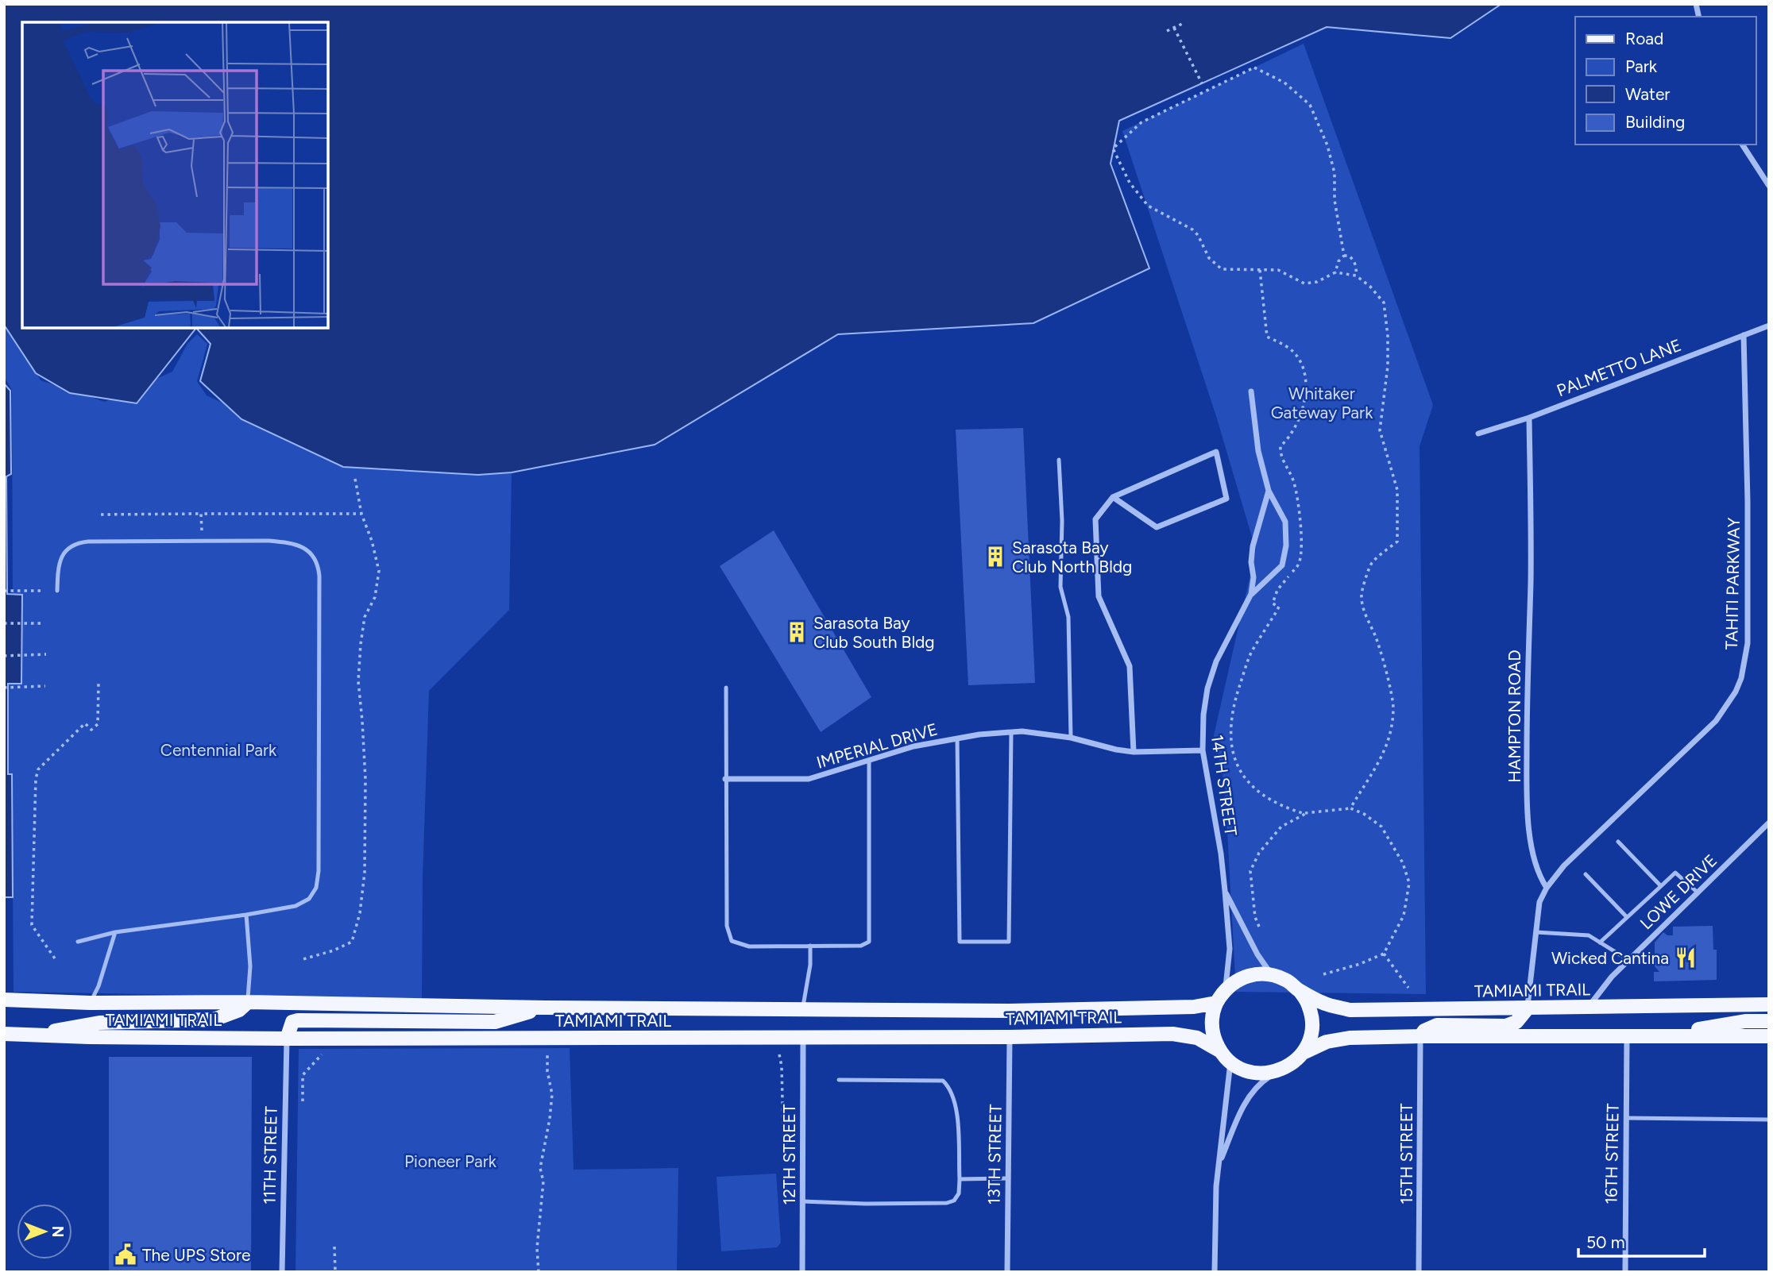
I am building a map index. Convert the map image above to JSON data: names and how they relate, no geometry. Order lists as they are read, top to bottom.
{
  "streets": {
    "main road": ["TAMIAMI TRAIL"],
    "street": [
      "PALMETTO LANE",
      "TAHITI PARKWAY",
      "HAMPTON ROAD",
      "IMPERIAL DRIVE",
      "14TH STREET",
      "LOWE DRIVE",
      "15TH STREET",
      "16TH STREET",
      "12TH STREET",
      "13TH STREET",
      "11TH STREET"
    ]
  },
  "crossings": [
    ["PALMETTO LANE", "TAHITI PARKWAY"],
    ["PALMETTO LANE", "HAMPTON ROAD"],
    ["TAHITI PARKWAY", "HAMPTON ROAD"],
    ["IMPERIAL DRIVE", "14TH STREET"],
    ["14TH STREET", "TAMIAMI TRAIL"],
    ["LOWE DRIVE", "TAMIAMI TRAIL"],
    ["TAMIAMI TRAIL", "12TH STREET"],
    ["TAMIAMI TRAIL", "13TH STREET"],
    ["TAMIAMI TRAIL", "11TH STREET"]
  ],
  "parks": ["Whitaker Gateway Park", "Centennial Park", "Pioneer Park"],
  "places": {
    "building": ["Sarasota Bay Club North Bldg", "Sarasota Bay Club South Bldg"],
    "restaurant": ["Wicked Cantina"],
    "public building": ["The UPS Store"]
  },
  "legend": [
    "Road",
    "Park",
    "Water",
    "Building"
  ],
  "scale_bar": "50 m",
  "north": "right"
}
